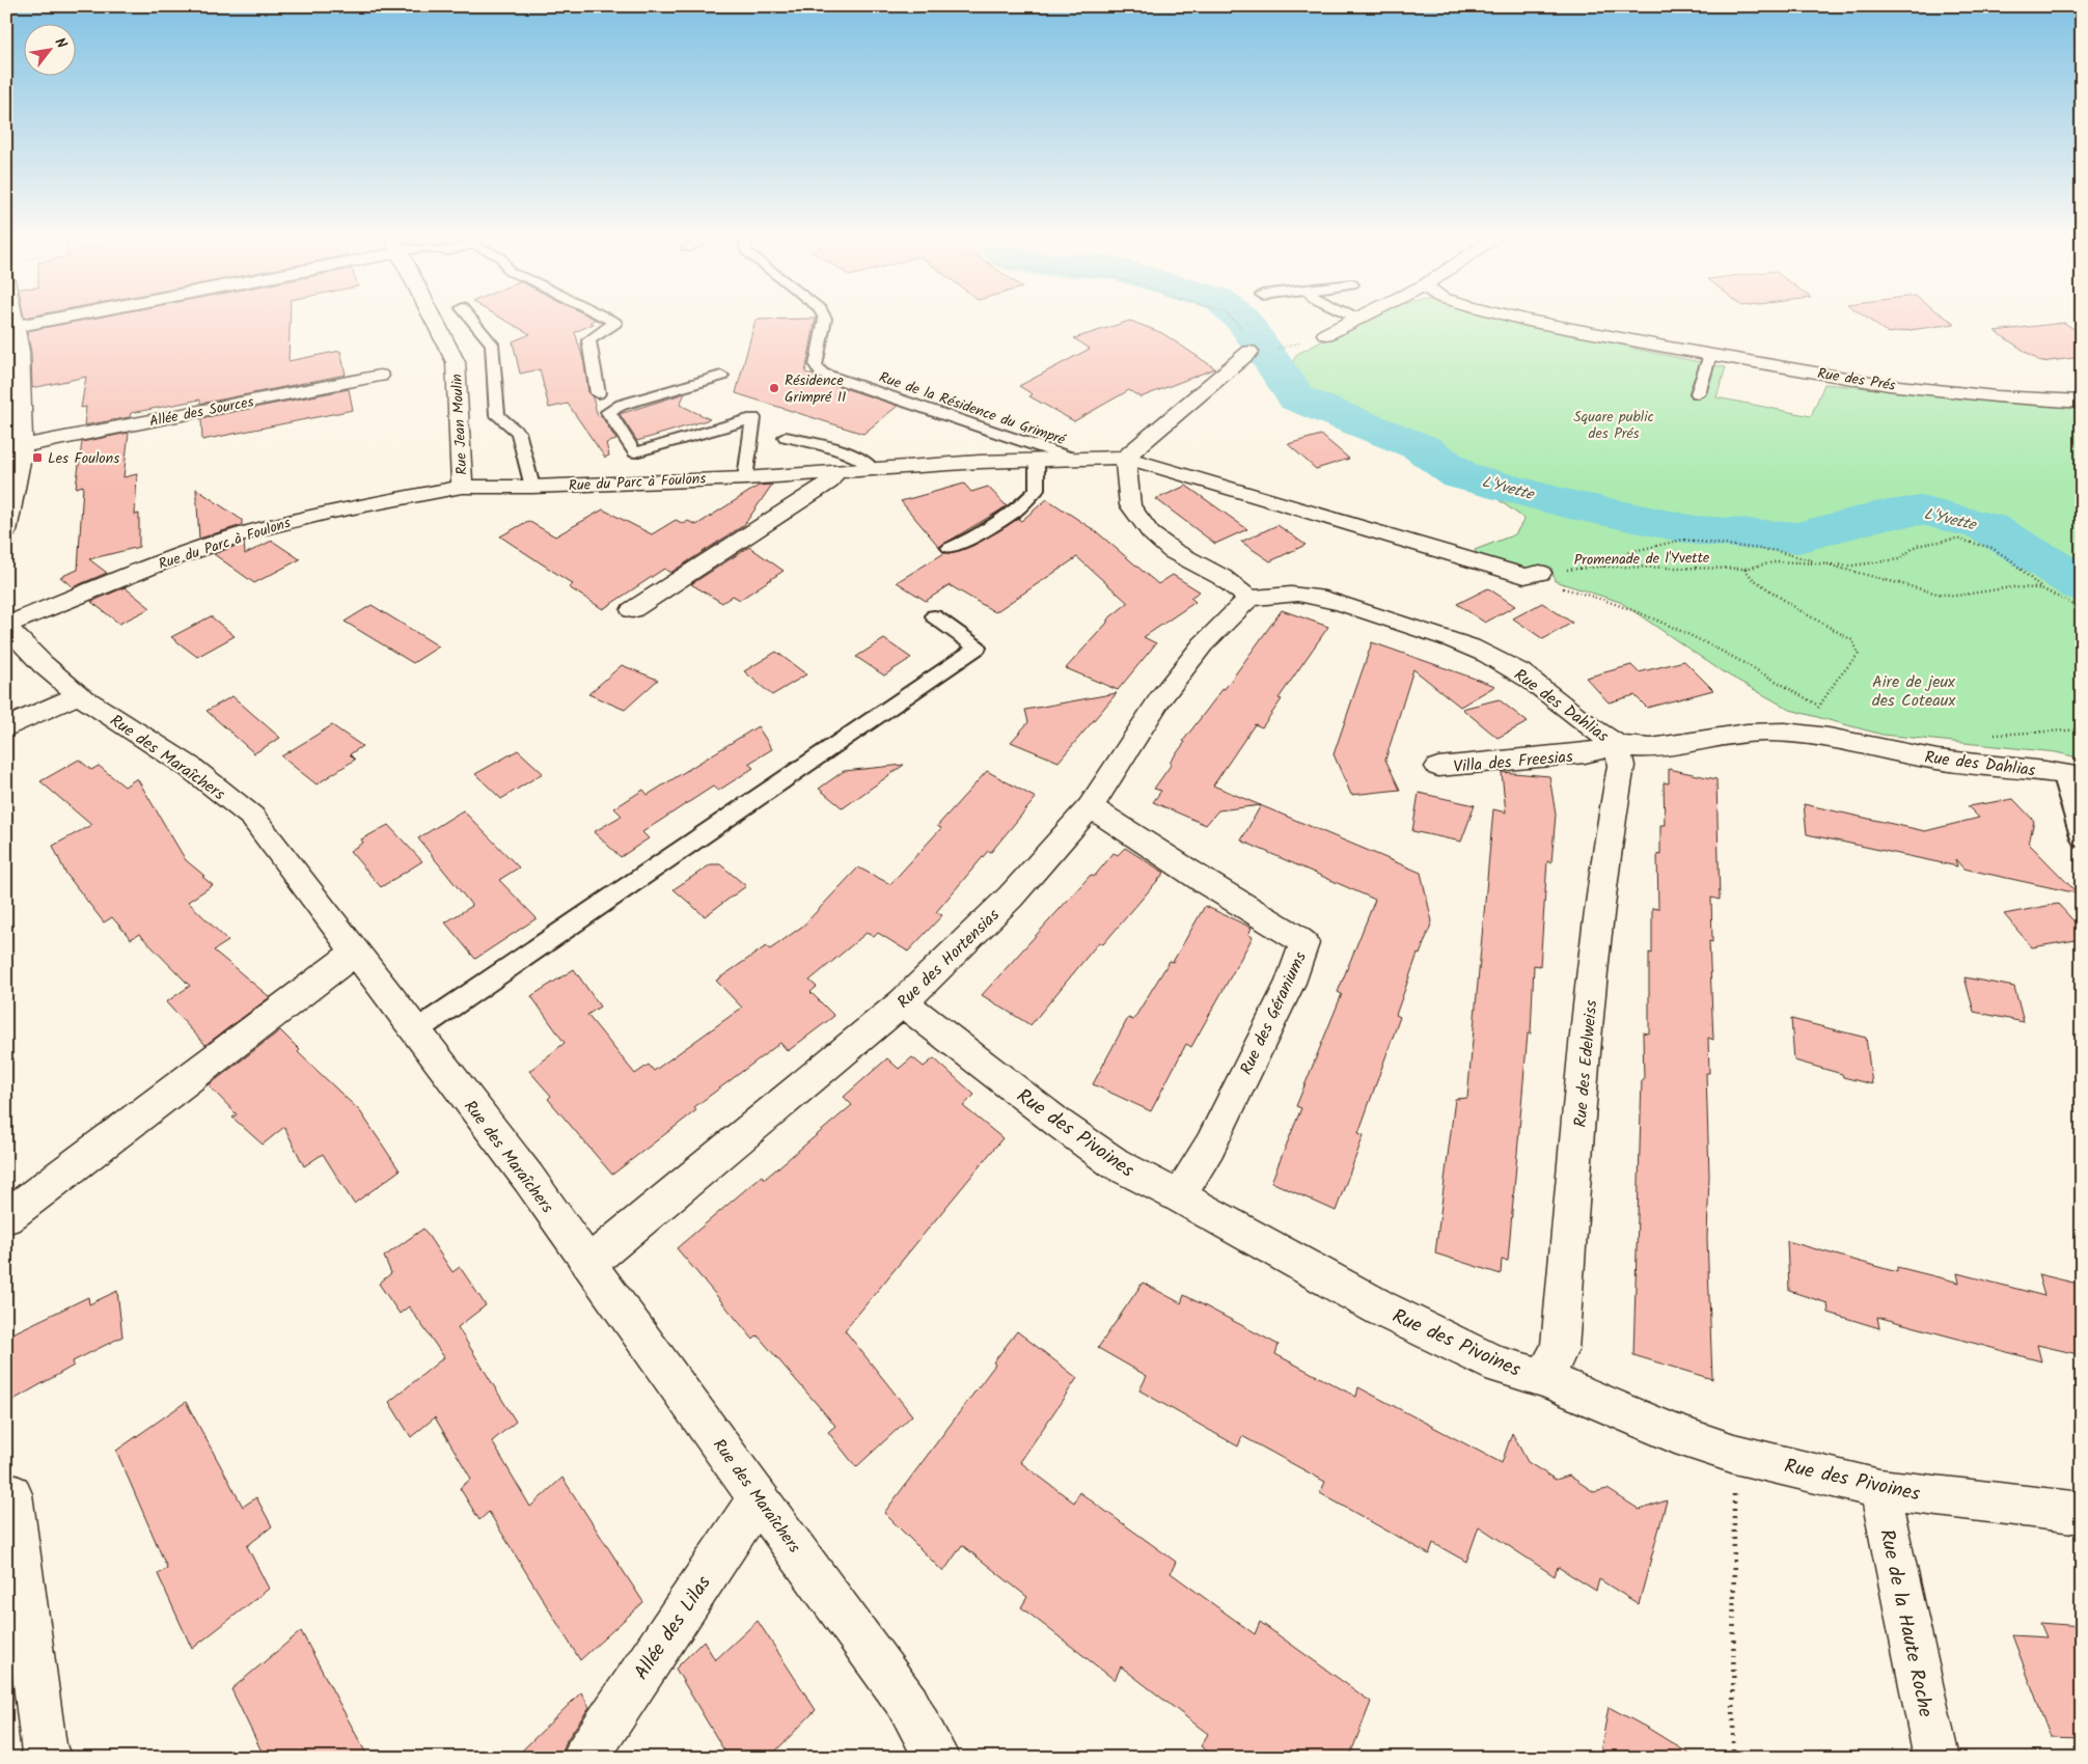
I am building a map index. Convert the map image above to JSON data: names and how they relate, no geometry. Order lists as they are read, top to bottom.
{
  "streets": {
    "street": [
      "Rue des Prés",
      "Allée des Sources",
      "Rue Jean Moulin",
      "Rue du Parc à Foulons",
      "Rue des Dahlias",
      "Rue des Maraîchers",
      "Villa des Freesias",
      "Rue des Hortensias",
      "Rue des Géraniums",
      "Rue des Edelweiss",
      "Rue des Pivoines",
      "Rue de la Haute Roche",
      "Allée des Lilas"
    ],
    "lane": ["Rue de la Résidence du Grimpré"],
    "path": ["Promenade de l'Yvette"]
  },
  "crossings": [
    ["Rue de la Résidence du Grimpré", "Rue du Parc à Foulons"],
    ["Rue Jean Moulin", "Rue du Parc à Foulons"],
    ["Rue du Parc à Foulons", "Promenade de l'Yvette"],
    ["Rue du Parc à Foulons", "Rue des Maraîchers"],
    ["Rue des Dahlias", "Villa des Freesias"],
    ["Rue des Dahlias", "Rue des Hortensias"],
    ["Rue des Dahlias", "Rue des Edelweiss"],
    ["Rue des Maraîchers", "Rue des Hortensias"],
    ["Rue des Maraîchers", "Allée des Lilas"],
    ["Villa des Freesias", "Rue des Edelweiss"],
    ["Rue des Hortensias", "Rue des Géraniums"],
    ["Rue des Hortensias", "Rue des Pivoines"],
    ["Rue des Géraniums", "Rue des Pivoines"],
    ["Rue des Edelweiss", "Rue des Pivoines"],
    ["Rue des Pivoines", "Rue de la Haute Roche"]
  ],
  "water": ["L'Yvette"],
  "parks": ["Square public des Prés", "Aire de jeux des Coteaux"],
  "places": {
    "other": ["Résidence Grimpré II"],
    "transit": ["Les Foulons"]
  },
  "north": "top right"
}
